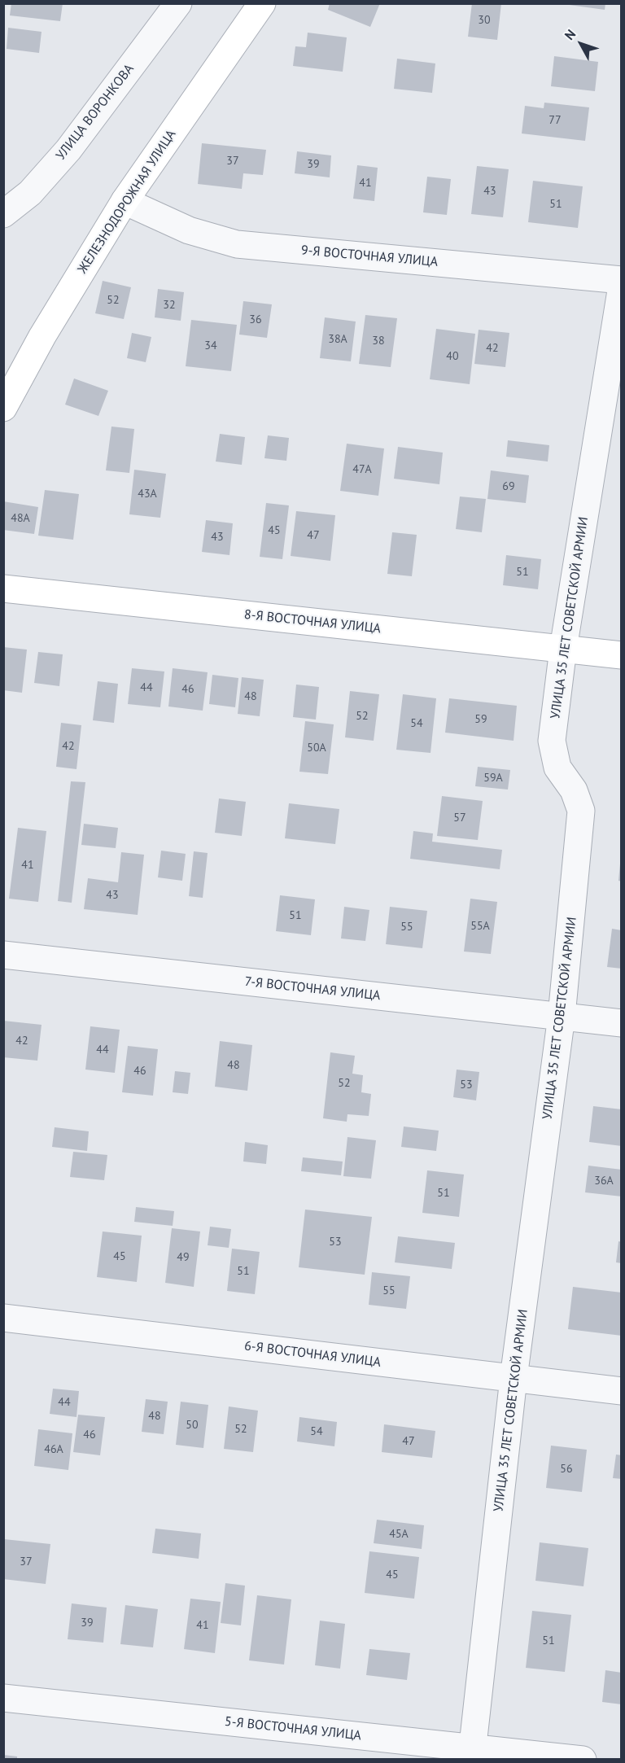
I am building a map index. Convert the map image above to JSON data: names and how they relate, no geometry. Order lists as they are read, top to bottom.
{
  "streets": {
    "street": [
      "УЛИЦА ВОРОНКОВА",
      "ЖЕЛЕЗНОДОРОЖНАЯ УЛИЦА",
      "9-Я ВОСТОЧНАЯ УЛИЦА",
      "УЛИЦА 35 ЛЕТ СОВЕТСКОЙ АРМИИ",
      "8-Я ВОСТОЧНАЯ УЛИЦА",
      "7-Я ВОСТОЧНАЯ УЛИЦА",
      "6-Я ВОСТОЧНАЯ УЛИЦА",
      "5-Я ВОСТОЧНАЯ УЛИЦА"
    ]
  },
  "crossings": [
    ["ЖЕЛЕЗНОДОРОЖНАЯ УЛИЦА", "9-Я ВОСТОЧНАЯ УЛИЦА"],
    ["УЛИЦА 35 ЛЕТ СОВЕТСКОЙ АРМИИ", "8-Я ВОСТОЧНАЯ УЛИЦА"],
    ["УЛИЦА 35 ЛЕТ СОВЕТСКОЙ АРМИИ", "7-Я ВОСТОЧНАЯ УЛИЦА"],
    ["УЛИЦА 35 ЛЕТ СОВЕТСКОЙ АРМИИ", "6-Я ВОСТОЧНАЯ УЛИЦА"],
    ["УЛИЦА 35 ЛЕТ СОВЕТСКОЙ АРМИИ", "5-Я ВОСТОЧНАЯ УЛИЦА"]
  ],
  "house_numbers": [
    "30",
    "77",
    "37",
    "39",
    "41",
    "43",
    "51",
    "52",
    "32",
    "36",
    "38А",
    "38",
    "34",
    "42",
    "40",
    "47А",
    "69",
    "43А",
    "48А",
    "45",
    "47",
    "43",
    "51",
    "44",
    "46",
    "48",
    "52",
    "59",
    "54",
    "42",
    "50А",
    "59А",
    "57",
    "41",
    "43",
    "51",
    "55А",
    "55",
    "42",
    "44",
    "48",
    "46",
    "52",
    "53",
    "36А",
    "51",
    "53",
    "45",
    "49",
    "51",
    "55",
    "44",
    "48",
    "50",
    "52",
    "54",
    "46",
    "47",
    "46А",
    "56",
    "45А",
    "37",
    "45",
    "39",
    "41",
    "51"
  ],
  "north": "top left"
}
